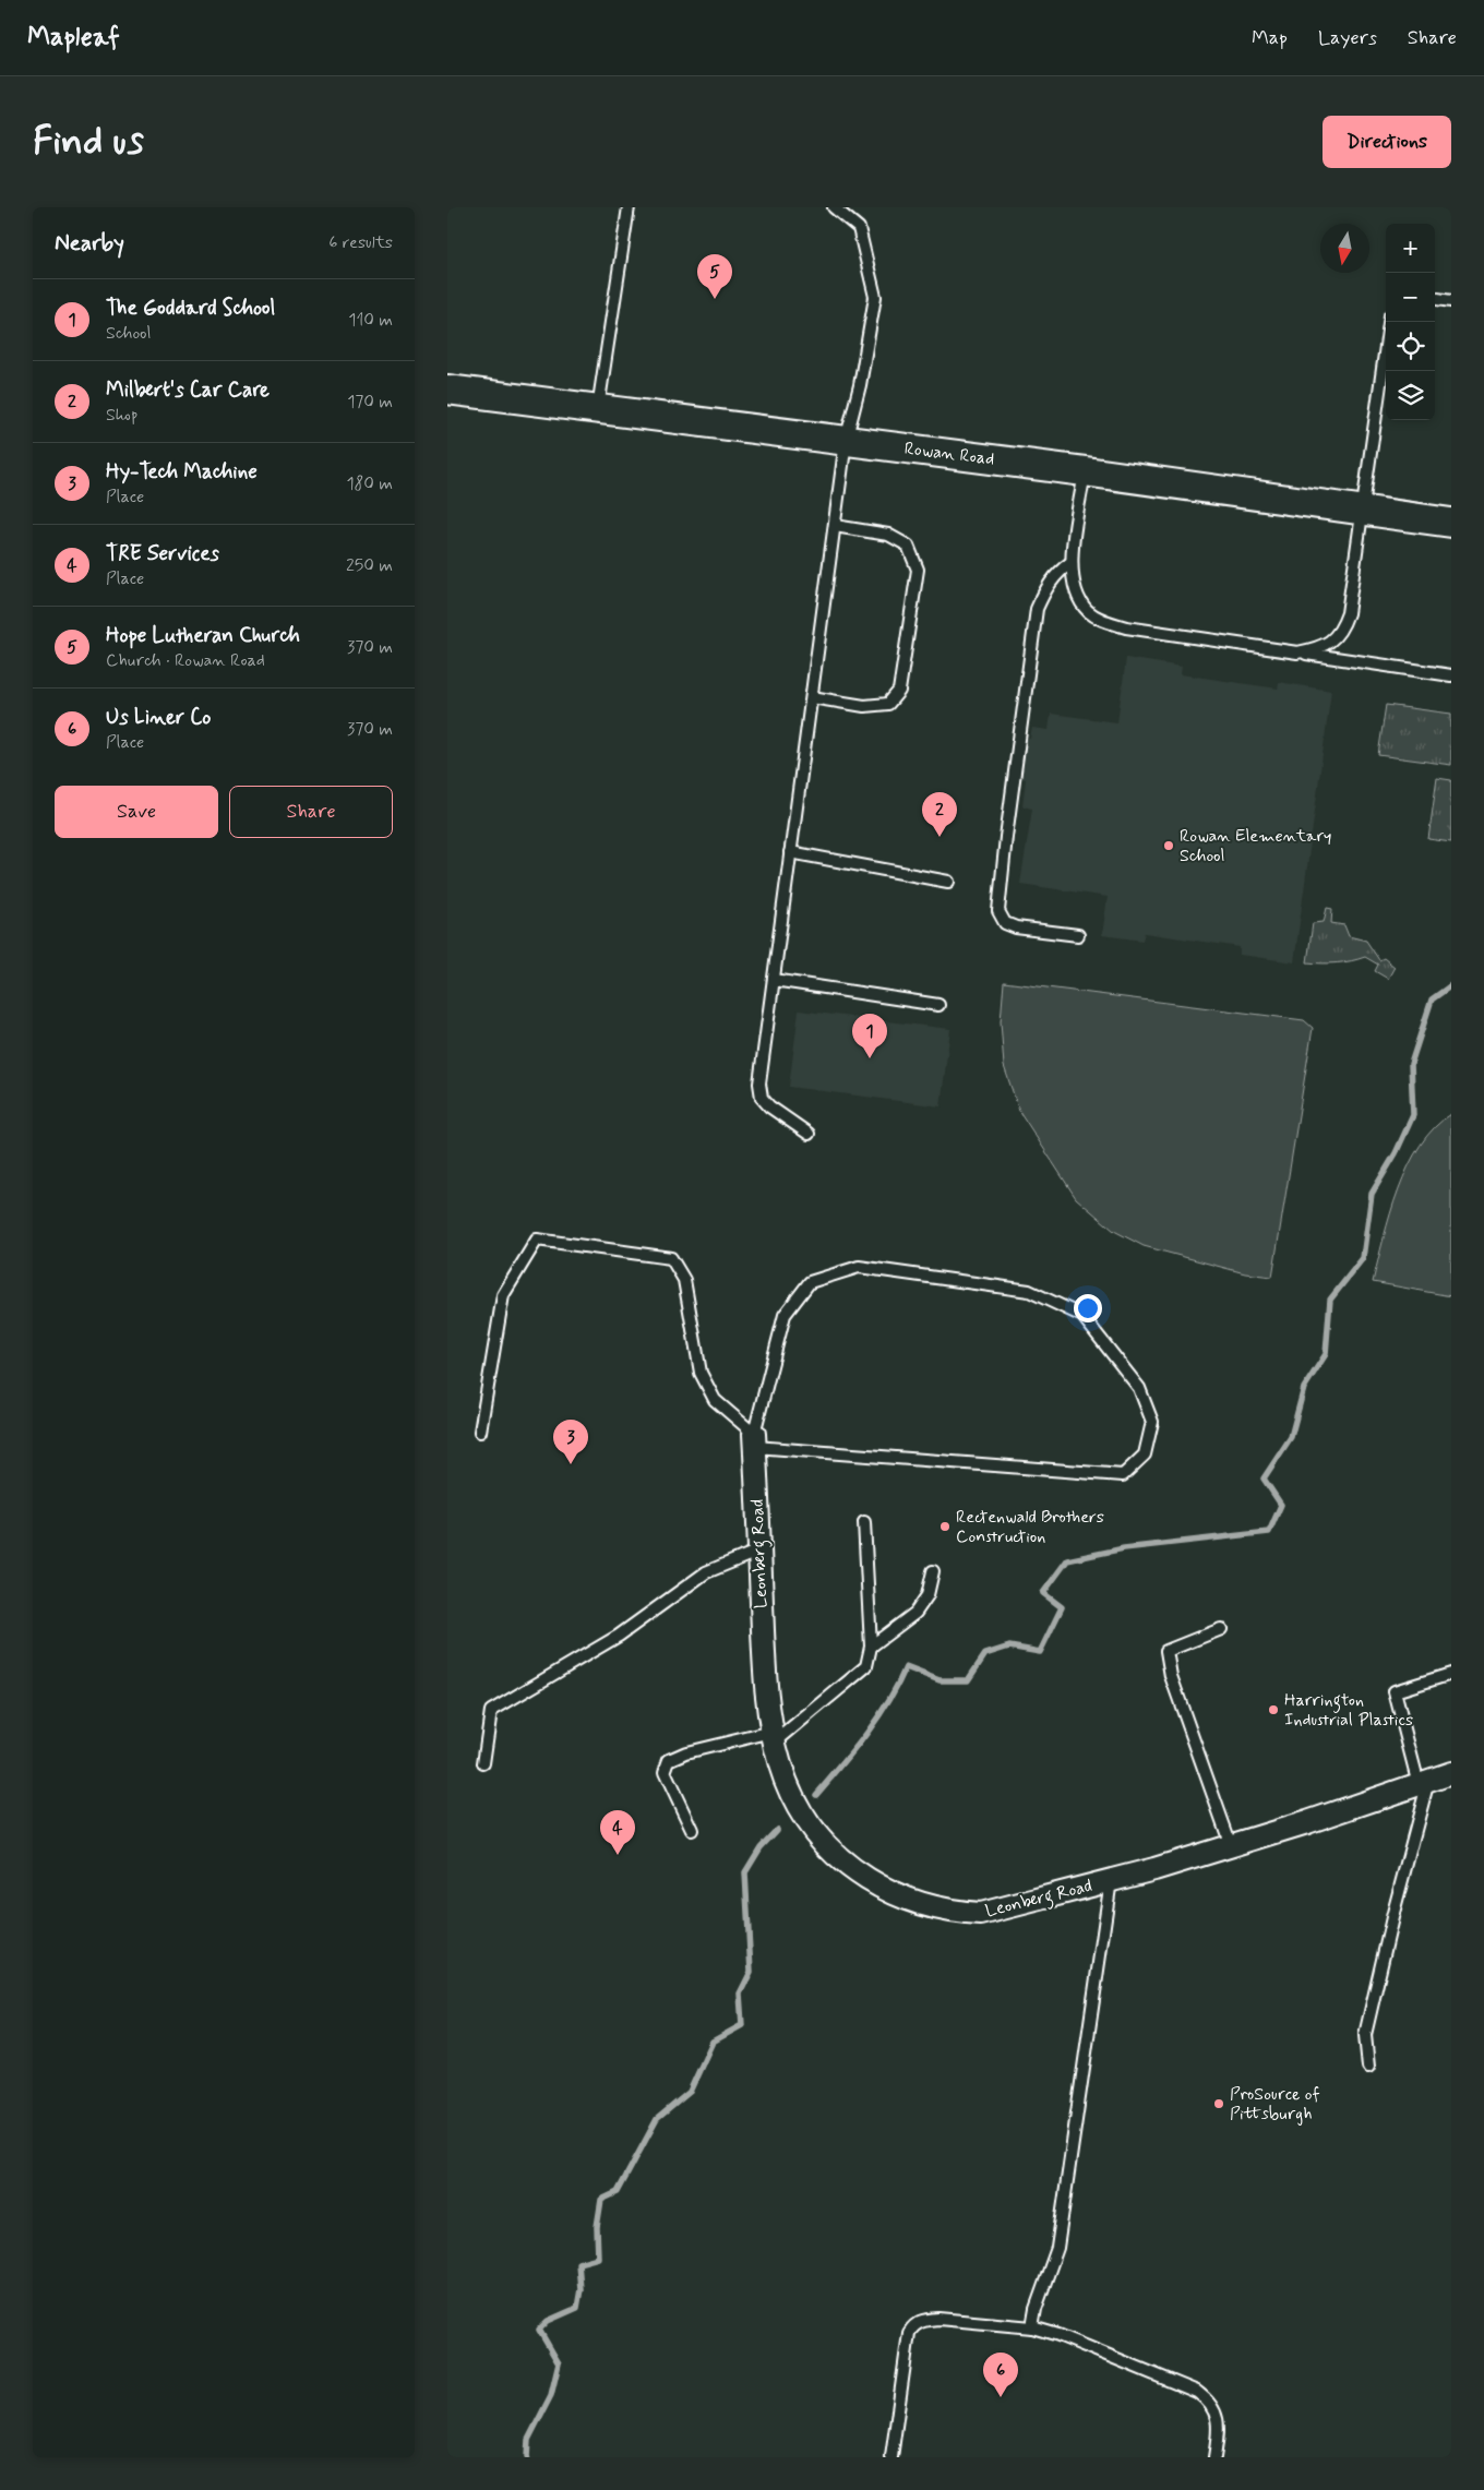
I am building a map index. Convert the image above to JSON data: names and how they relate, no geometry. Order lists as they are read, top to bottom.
{
  "streets": {
    "street": ["Rowan Road", "Leonberg Road"]
  },
  "places": [
    "Rowan Elementary School",
    "Rectenwald Brothers Construction",
    "Harrington Industrial Plastics",
    "ProSource of Pittsburgh"
  ],
  "north": "bottom",
  "page": {
    "header": "Mapleaf",
    "nav": ["Map", "Layers", "Share"],
    "buttons": [
      "Directions",
      ["Save", "Share"]
    ],
    "title": "Find us",
    "heading": ["Nearby", "6 results"],
    "map_buttons": ["+", "−"],
    "pins": [
      "5",
      "2",
      "1",
      "3",
      "4",
      "6"
    ],
    "list": [
      {
        "mark": "1",
        "name": "The Goddard School",
        "note": "School",
        "value": "110 m"
      },
      {
        "mark": "2",
        "name": "Milbert's Car Care",
        "note": "Shop",
        "value": "170 m"
      },
      {
        "mark": "3",
        "name": "Hy-Tech Machine",
        "note": "Place",
        "value": "180 m"
      },
      {
        "mark": "4",
        "name": "TRE Services",
        "note": "Place",
        "value": "250 m"
      },
      {
        "mark": "5",
        "name": "Hope Lutheran Church",
        "note": "Church · Rowan Road",
        "value": "370 m"
      },
      {
        "mark": "6",
        "name": "Us Liner Co",
        "note": "Place",
        "value": "370 m"
      }
    ]
  }
}
